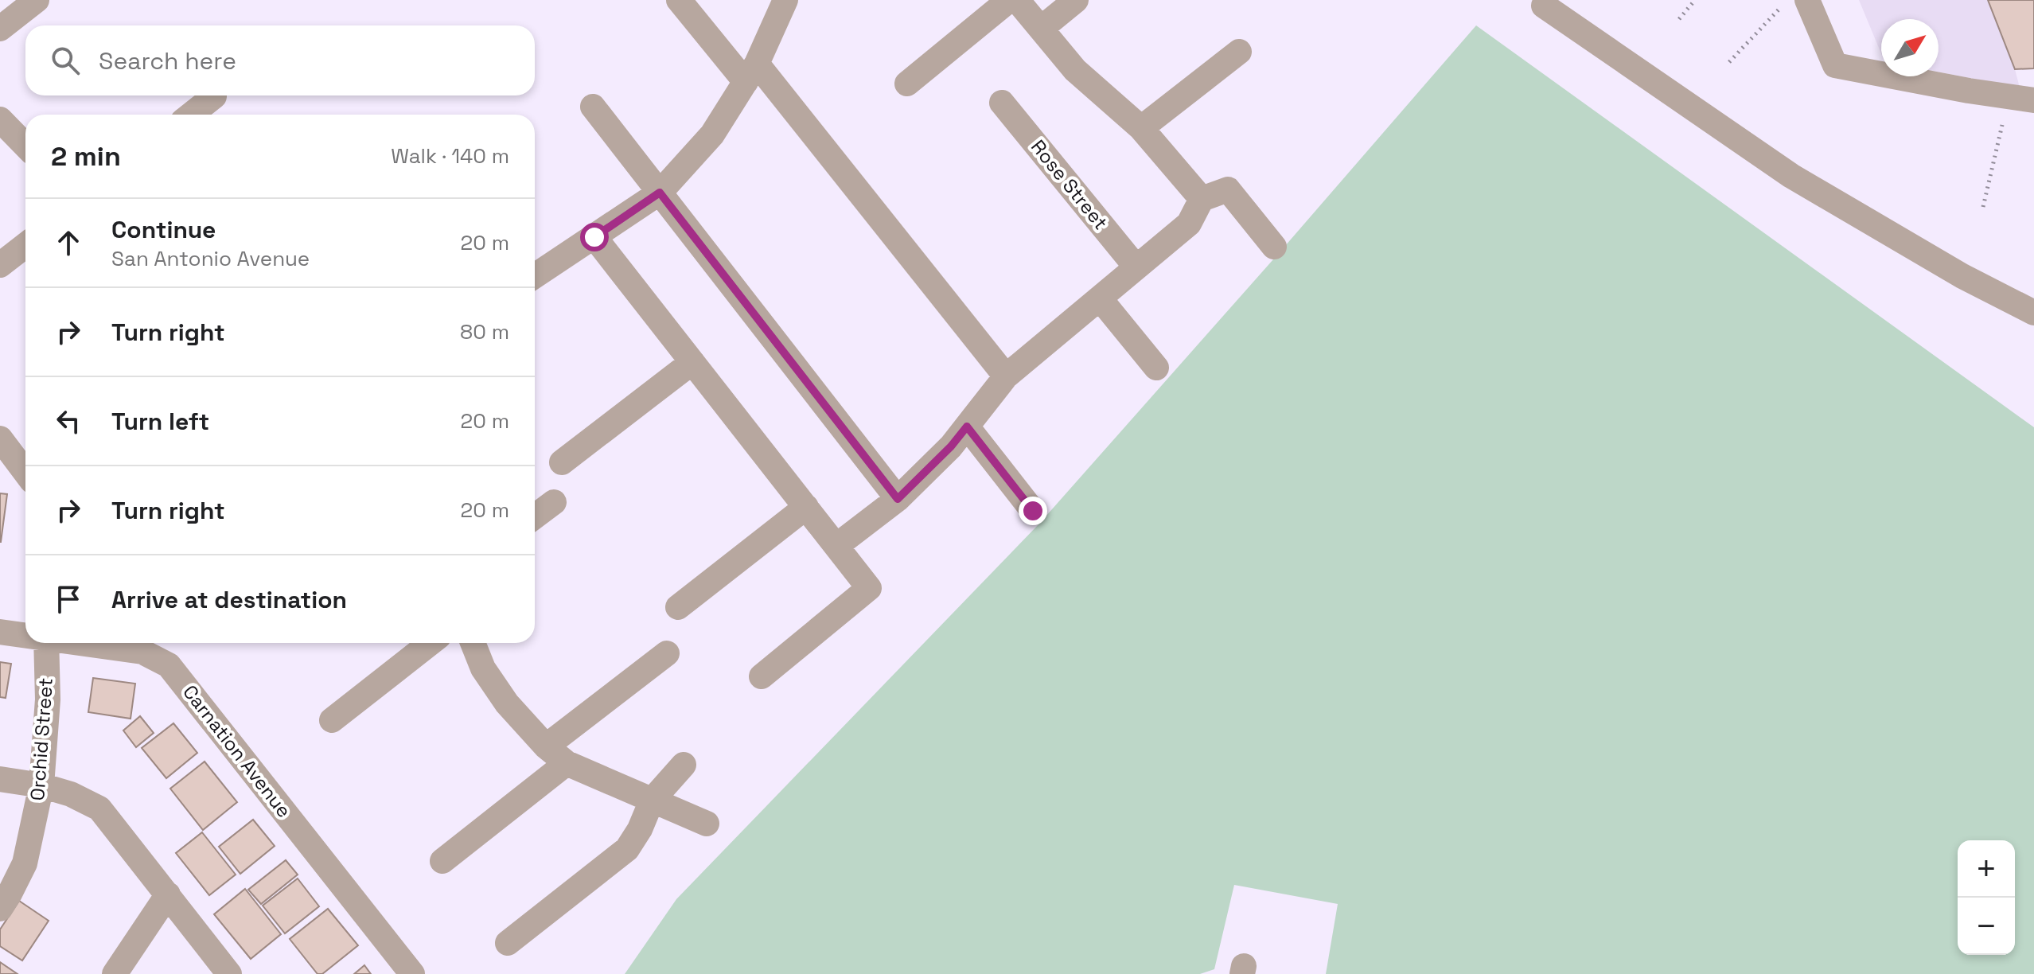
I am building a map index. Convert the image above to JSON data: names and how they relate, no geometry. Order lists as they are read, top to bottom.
{
  "streets": {
    "street": ["Rose Street", "Orchid Street", "Carnation Avenue"]
  },
  "north": "top right",
  "page": {
    "search": "Search here",
    "heading": ["2 min", "Walk · 140 m"],
    "list": [
      ["Continue", "San Antonio Avenue", "20 m"],
      ["Turn right", "80 m"],
      ["Turn left", "20 m"],
      ["Turn right", "20 m"],
      "Arrive at destination"
    ],
    "map_buttons": ["+", "−"]
  }
}
